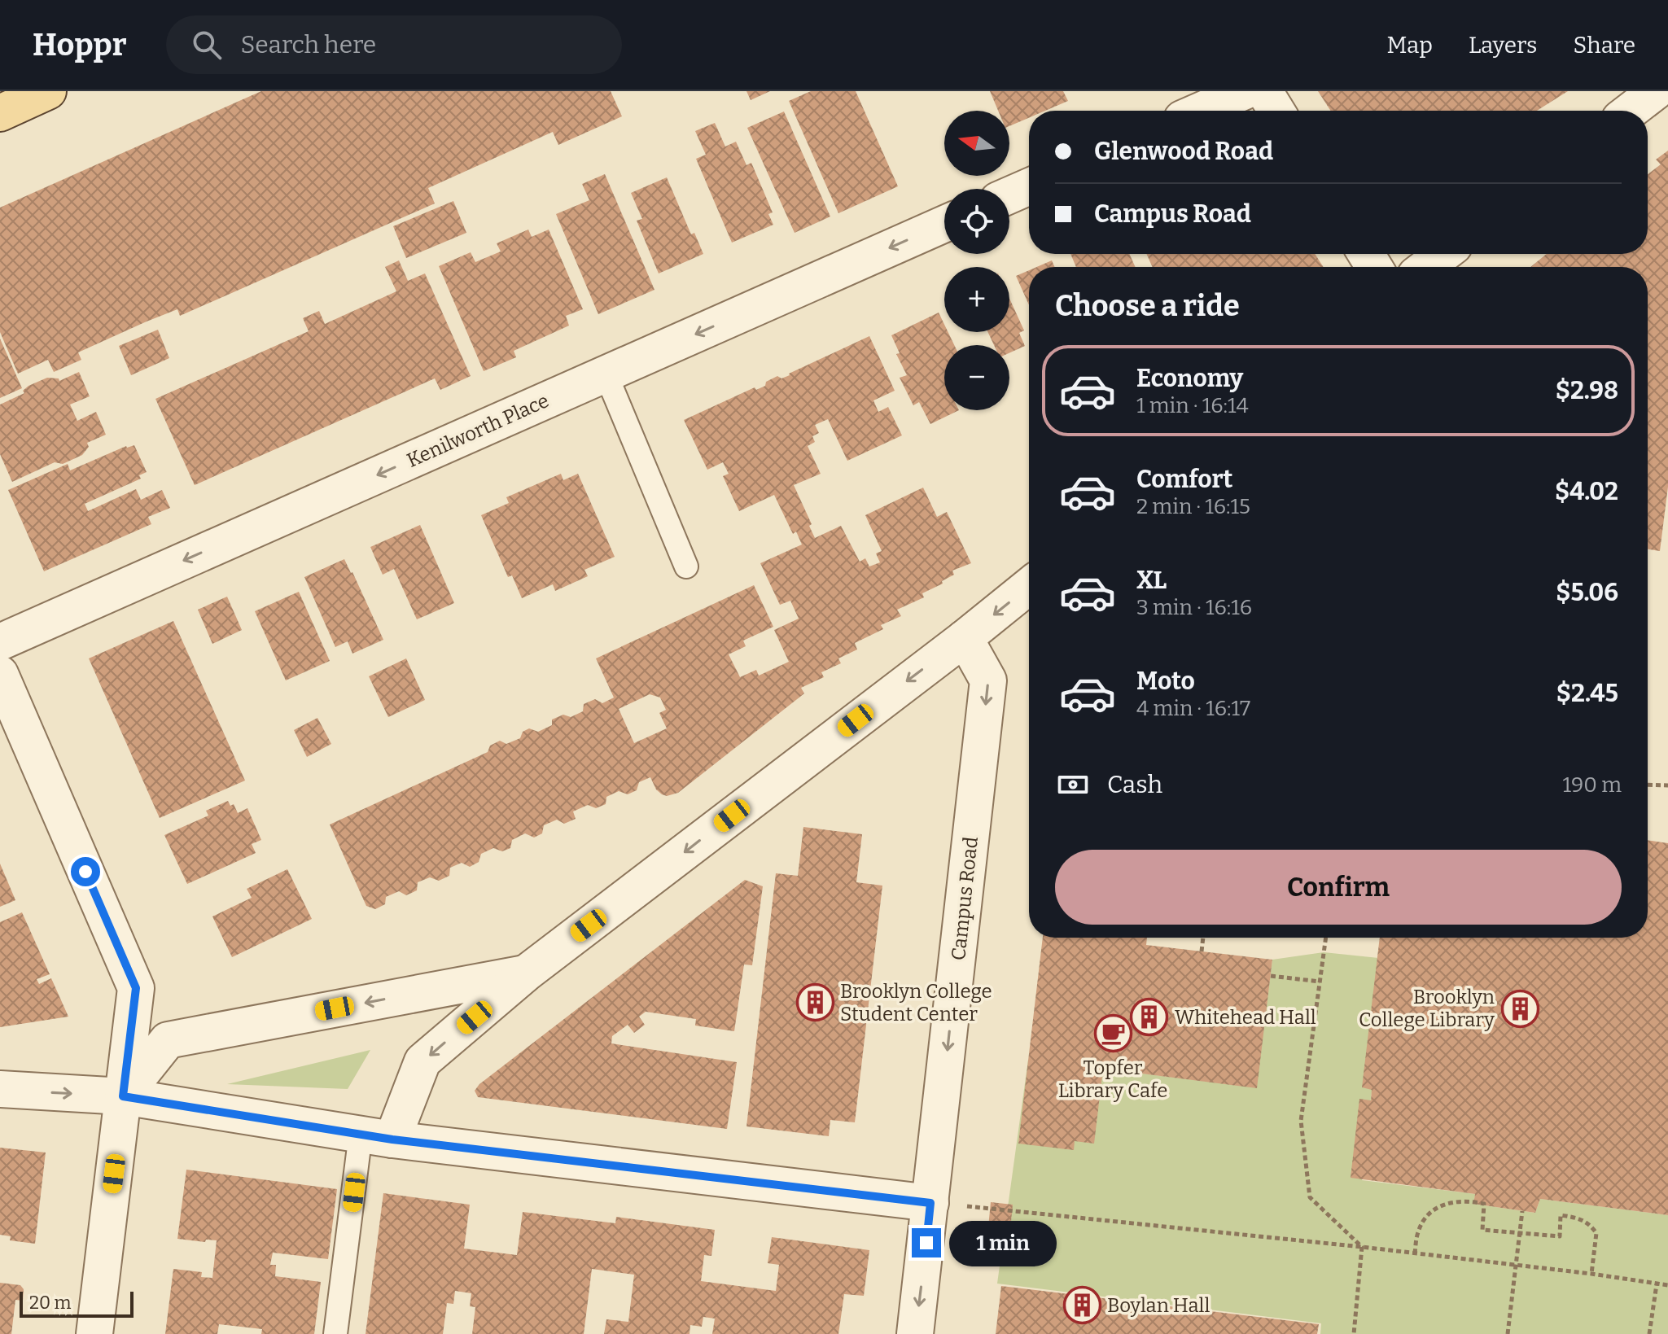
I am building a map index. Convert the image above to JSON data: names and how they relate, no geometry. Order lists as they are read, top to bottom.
{
  "streets": {
    "street": ["Kenilworth Place", "Campus Road"]
  },
  "one_way": ["Kenilworth Place", "Campus Road"],
  "places": {
    "building": [
      "Brooklyn College Student Center",
      "Brooklyn College Library",
      "Whitehead Hall",
      "Boylan Hall"
    ],
    "cafe": ["Topfer Library Cafe"]
  },
  "scale_bar": "20 m",
  "north": "left",
  "page": {
    "header": "Hoppr",
    "search": "Search here",
    "nav": ["Map", "Layers", "Share"],
    "map_buttons": ["+", "−"],
    "banner": ["Glenwood Road", "Campus Road"],
    "heading": "Choose a ride",
    "list": [
      {
        "name": "Economy",
        "note": "1 min · 16:14",
        "value": "$2.98"
      },
      {
        "name": "Comfort",
        "note": "2 min · 16:15",
        "value": "$4.02"
      },
      {
        "name": "XL",
        "note": "3 min · 16:16",
        "value": "$5.06"
      },
      {
        "name": "Moto",
        "note": "4 min · 16:17",
        "value": "$2.45"
      }
    ],
    "pay": ["Cash", "190 m"],
    "buttons": "Confirm",
    "bubble": "1 min",
    "scale": "20 m"
  }
}
